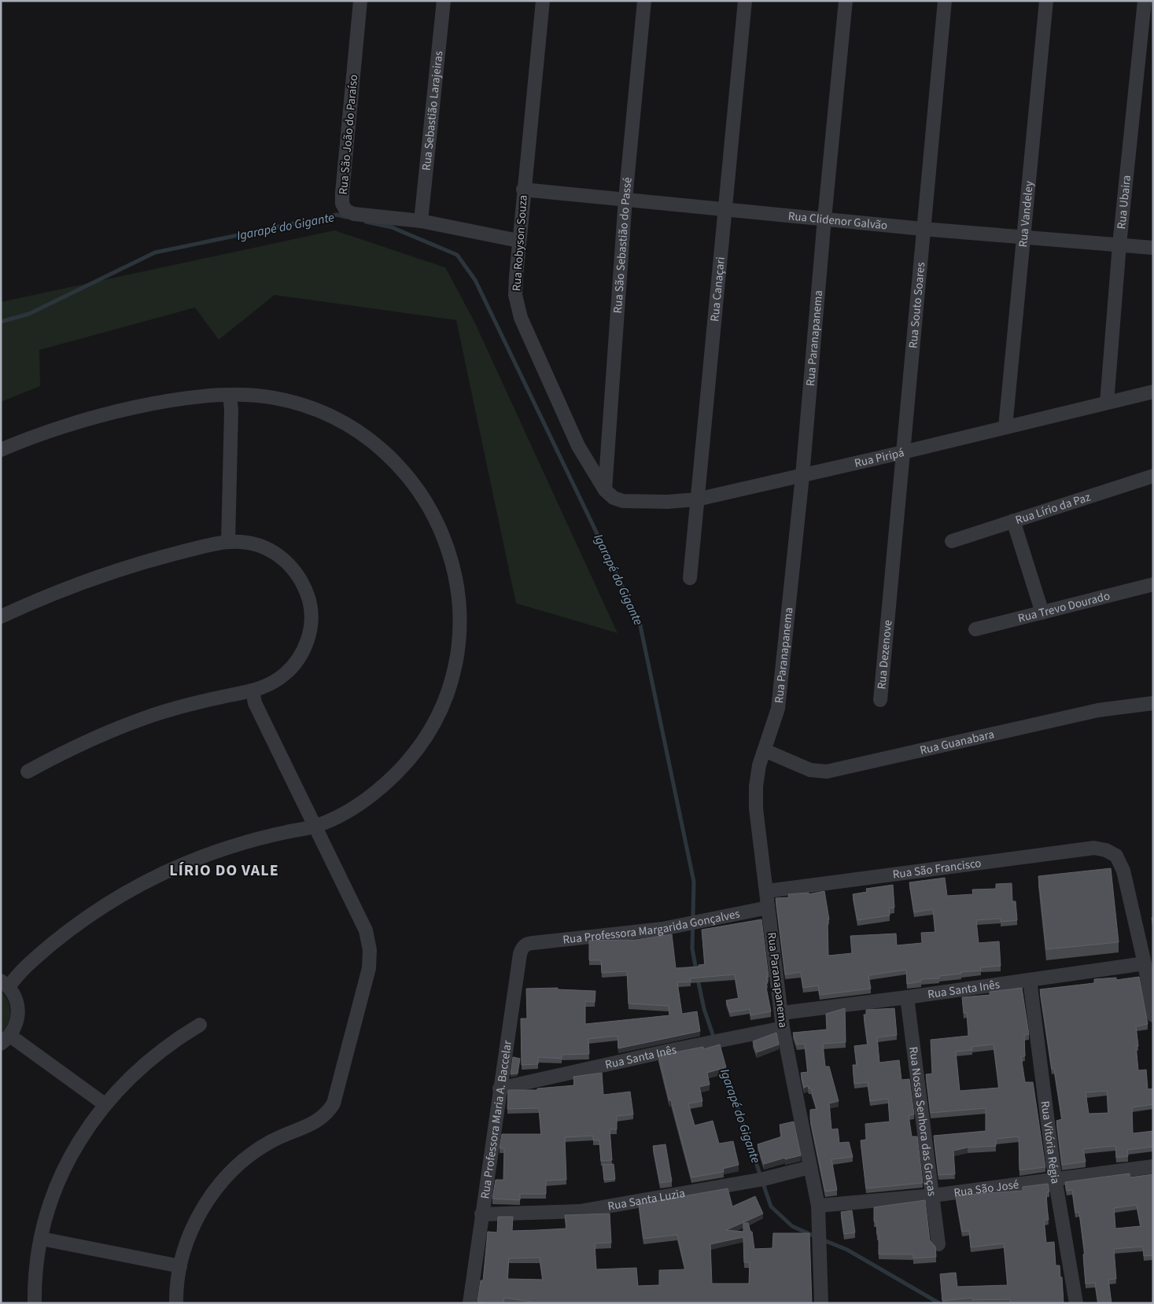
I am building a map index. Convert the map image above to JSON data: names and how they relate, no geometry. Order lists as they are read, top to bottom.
{
  "streets": {
    "street": [
      "Rua Sebastião Larajeiras",
      "Rua São João do Paraíso",
      "Rua Ubaira",
      "Rua Vandeley",
      "Rua Clidenor Galvão",
      "Rua Robyson Souza",
      "Rua São Sebastião do Passé",
      "Rua Canaçari",
      "Rua Souto Soares",
      "Rua Paranapanema",
      "Rua Piripá",
      "Rua Lírio da Paz",
      "Rua Trevo Dourado",
      "Rua Dezenove",
      "Rua Guanabara",
      "Rua São Francisco",
      "Rua Professora Margarida Gonçalves",
      "Rua Santa Inês",
      "Rua Professora Maria A. Baccelar",
      "Rua Nossa Senhora das Graças",
      "Rua Vitória Régia",
      "Rua São José",
      "Rua Santa Luzia"
    ]
  },
  "crossings": [
    ["Rua Sebastião Larajeiras", "Rua São João do Paraíso"],
    ["Rua São João do Paraíso", "Rua Robyson Souza"],
    ["Rua Ubaira", "Rua Clidenor Galvão"],
    ["Rua Ubaira", "Rua Piripá"],
    ["Rua Vandeley", "Rua Clidenor Galvão"],
    ["Rua Vandeley", "Rua Piripá"],
    ["Rua Clidenor Galvão", "Rua Robyson Souza"],
    ["Rua Clidenor Galvão", "Rua São Sebastião do Passé"],
    ["Rua Clidenor Galvão", "Rua Canaçari"],
    ["Rua Clidenor Galvão", "Rua Souto Soares"],
    ["Rua Clidenor Galvão", "Rua Paranapanema"],
    ["Rua Robyson Souza", "Rua São Sebastião do Passé"],
    ["Rua Robyson Souza", "Rua Piripá"],
    ["Rua São Sebastião do Passé", "Rua Piripá"],
    ["Rua Canaçari", "Rua Piripá"],
    ["Rua Souto Soares", "Rua Piripá"],
    ["Rua Souto Soares", "Rua Dezenove"],
    ["Rua Paranapanema", "Rua Piripá"],
    ["Rua Paranapanema", "Rua Guanabara"],
    ["Rua Paranapanema", "Rua São Francisco"],
    ["Rua Paranapanema", "Rua Professora Margarida Gonçalves"],
    ["Rua Paranapanema", "Rua Santa Inês"],
    ["Rua Paranapanema", "Rua São José"],
    ["Rua Paranapanema", "Rua Santa Luzia"],
    ["Rua São Francisco", "Rua Santa Inês"],
    ["Rua Professora Margarida Gonçalves", "Rua Professora Maria A. Baccelar"],
    ["Rua Santa Inês", "Rua Professora Maria A. Baccelar"],
    ["Rua Santa Inês", "Rua Nossa Senhora das Graças"],
    ["Rua Santa Inês", "Rua Vitória Régia"],
    ["Rua Professora Maria A. Baccelar", "Rua Santa Luzia"],
    ["Rua Nossa Senhora das Graças", "Rua São José"],
    ["Rua Vitória Régia", "Rua São José"]
  ],
  "districts": ["LÍRIO DO VALE"],
  "water": ["Igarapé do Gigante"]
}
